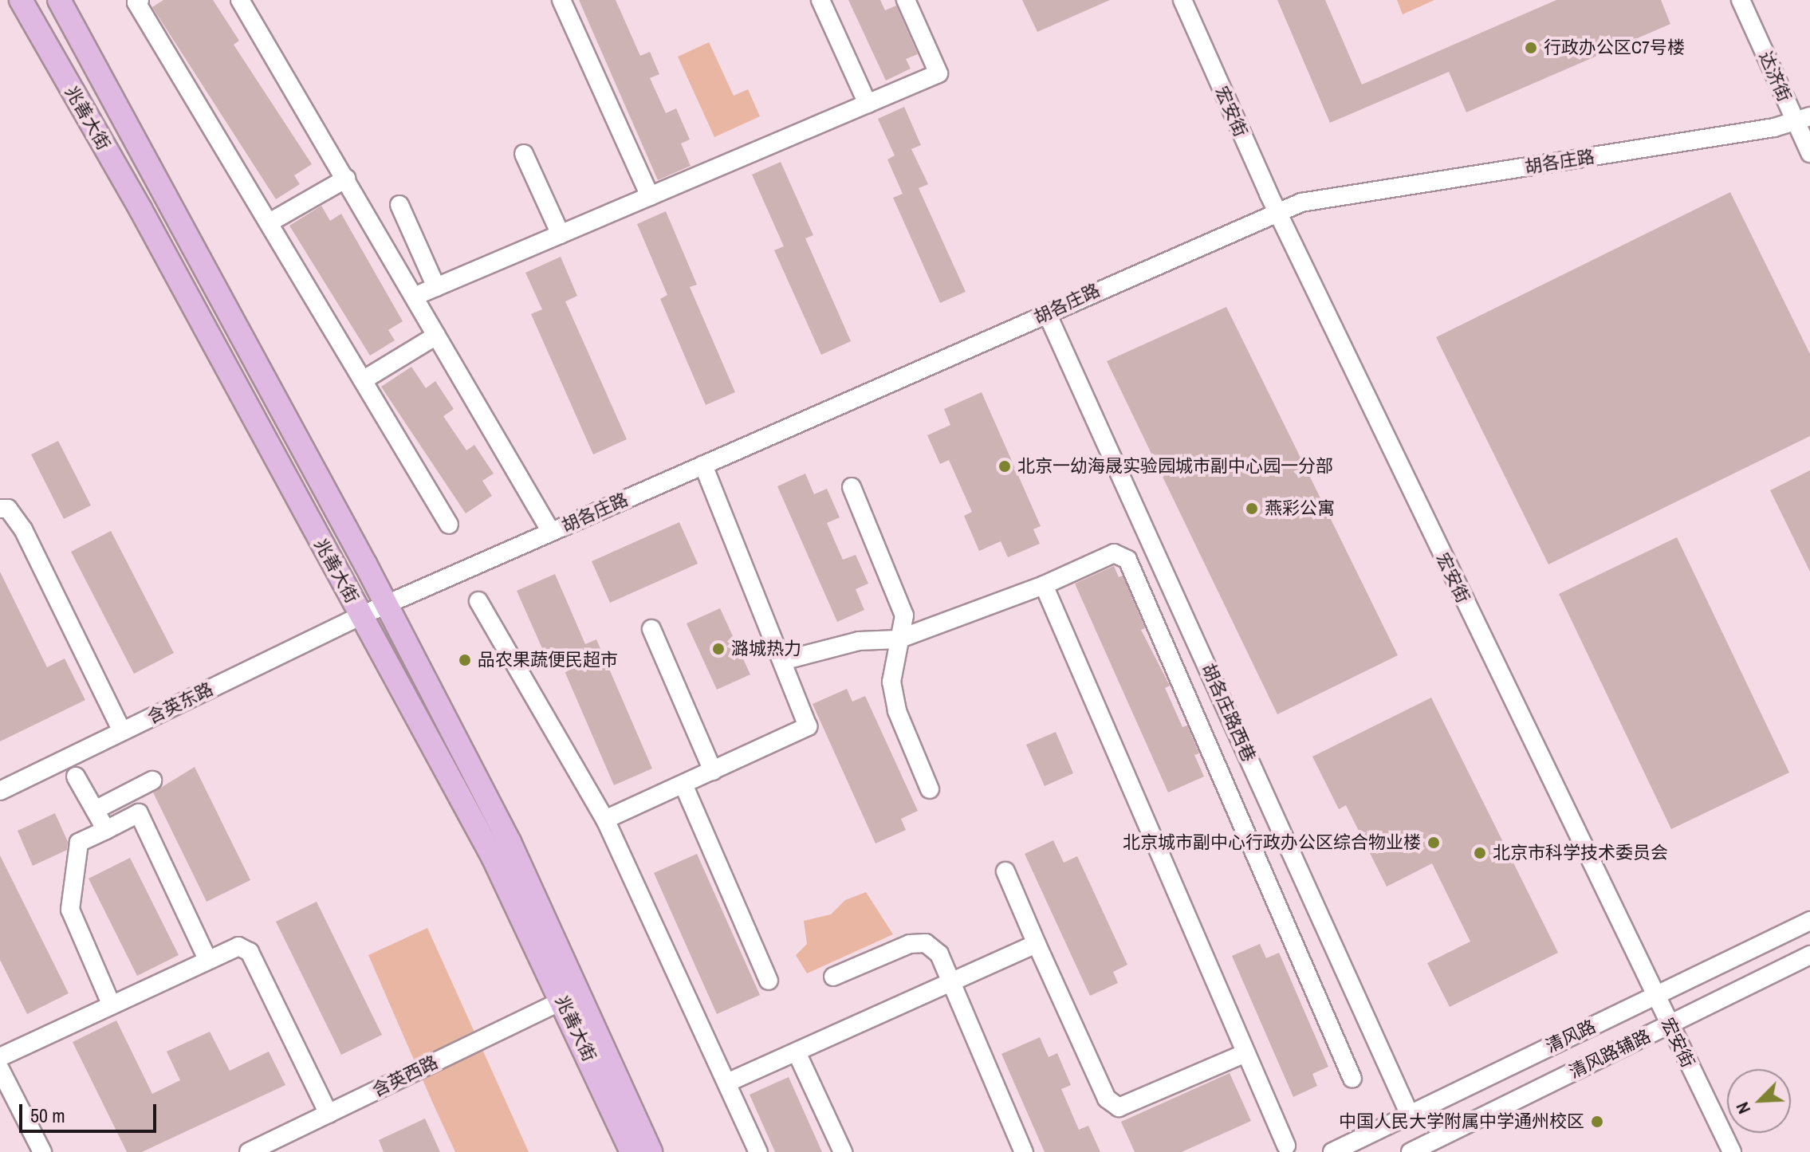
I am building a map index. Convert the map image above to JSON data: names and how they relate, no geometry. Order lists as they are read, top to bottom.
{
  "streets": {
    "main road": ["兆善大街"],
    "street": [
      "达济街",
      "宏安街",
      "胡各庄路",
      "含英东路",
      "胡各庄路西巷",
      "清风路",
      "清风路辅路",
      "含英西路"
    ]
  },
  "crossings": [
    ["达济街", "胡各庄路"],
    ["宏安街", "胡各庄路"],
    ["宏安街", "清风路"],
    ["宏安街", "清风路辅路"],
    ["兆善大街", "胡各庄路"],
    ["兆善大街", "含英东路"],
    ["兆善大街", "含英西路"],
    ["胡各庄路", "含英东路"],
    ["胡各庄路", "胡各庄路西巷"],
    ["胡各庄路西巷", "清风路"]
  ],
  "places": [
    "行政办公区C7号楼",
    "北京一幼海晟实验园城市副中心园一分部",
    "燕彩公寓",
    "潞城热力",
    "品农果蔬便民超市",
    "北京城市副中心行政办公区综合物业楼",
    "北京市科学技术委员会",
    "中国人民大学附属中学通州校区"
  ],
  "scale_bar": "50 m",
  "north": "bottom left"
}
